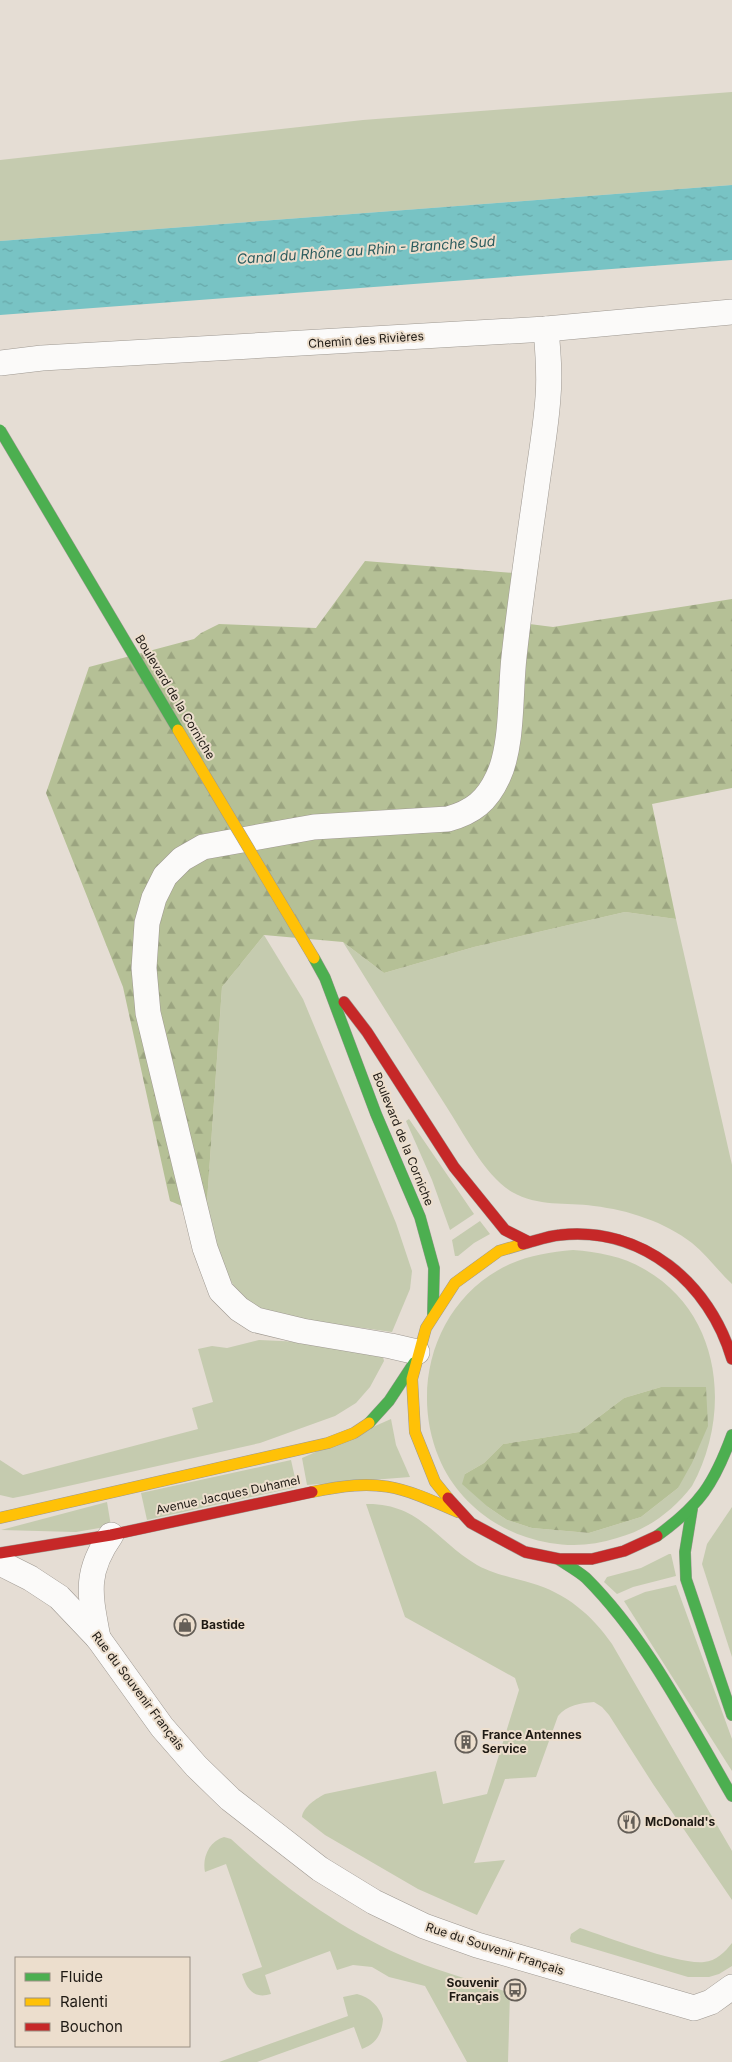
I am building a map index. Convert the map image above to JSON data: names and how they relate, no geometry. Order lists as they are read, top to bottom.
{
  "streets": {
    "main road": ["Boulevard de la Corniche", "Avenue Jacques Duhamel"],
    "street": ["Chemin des Rivières", "Rue du Souvenir Français"]
  },
  "water": ["Canal du Rhône au Rhin - Branche Sud"],
  "places": {
    "shop": ["Bastide"],
    "building": ["France Antennes Service"],
    "restaurant": ["McDonald's"],
    "bus stop": ["Souvenir Français"]
  },
  "legend": ["Fluide", "Ralenti", "Bouchon"]
}
